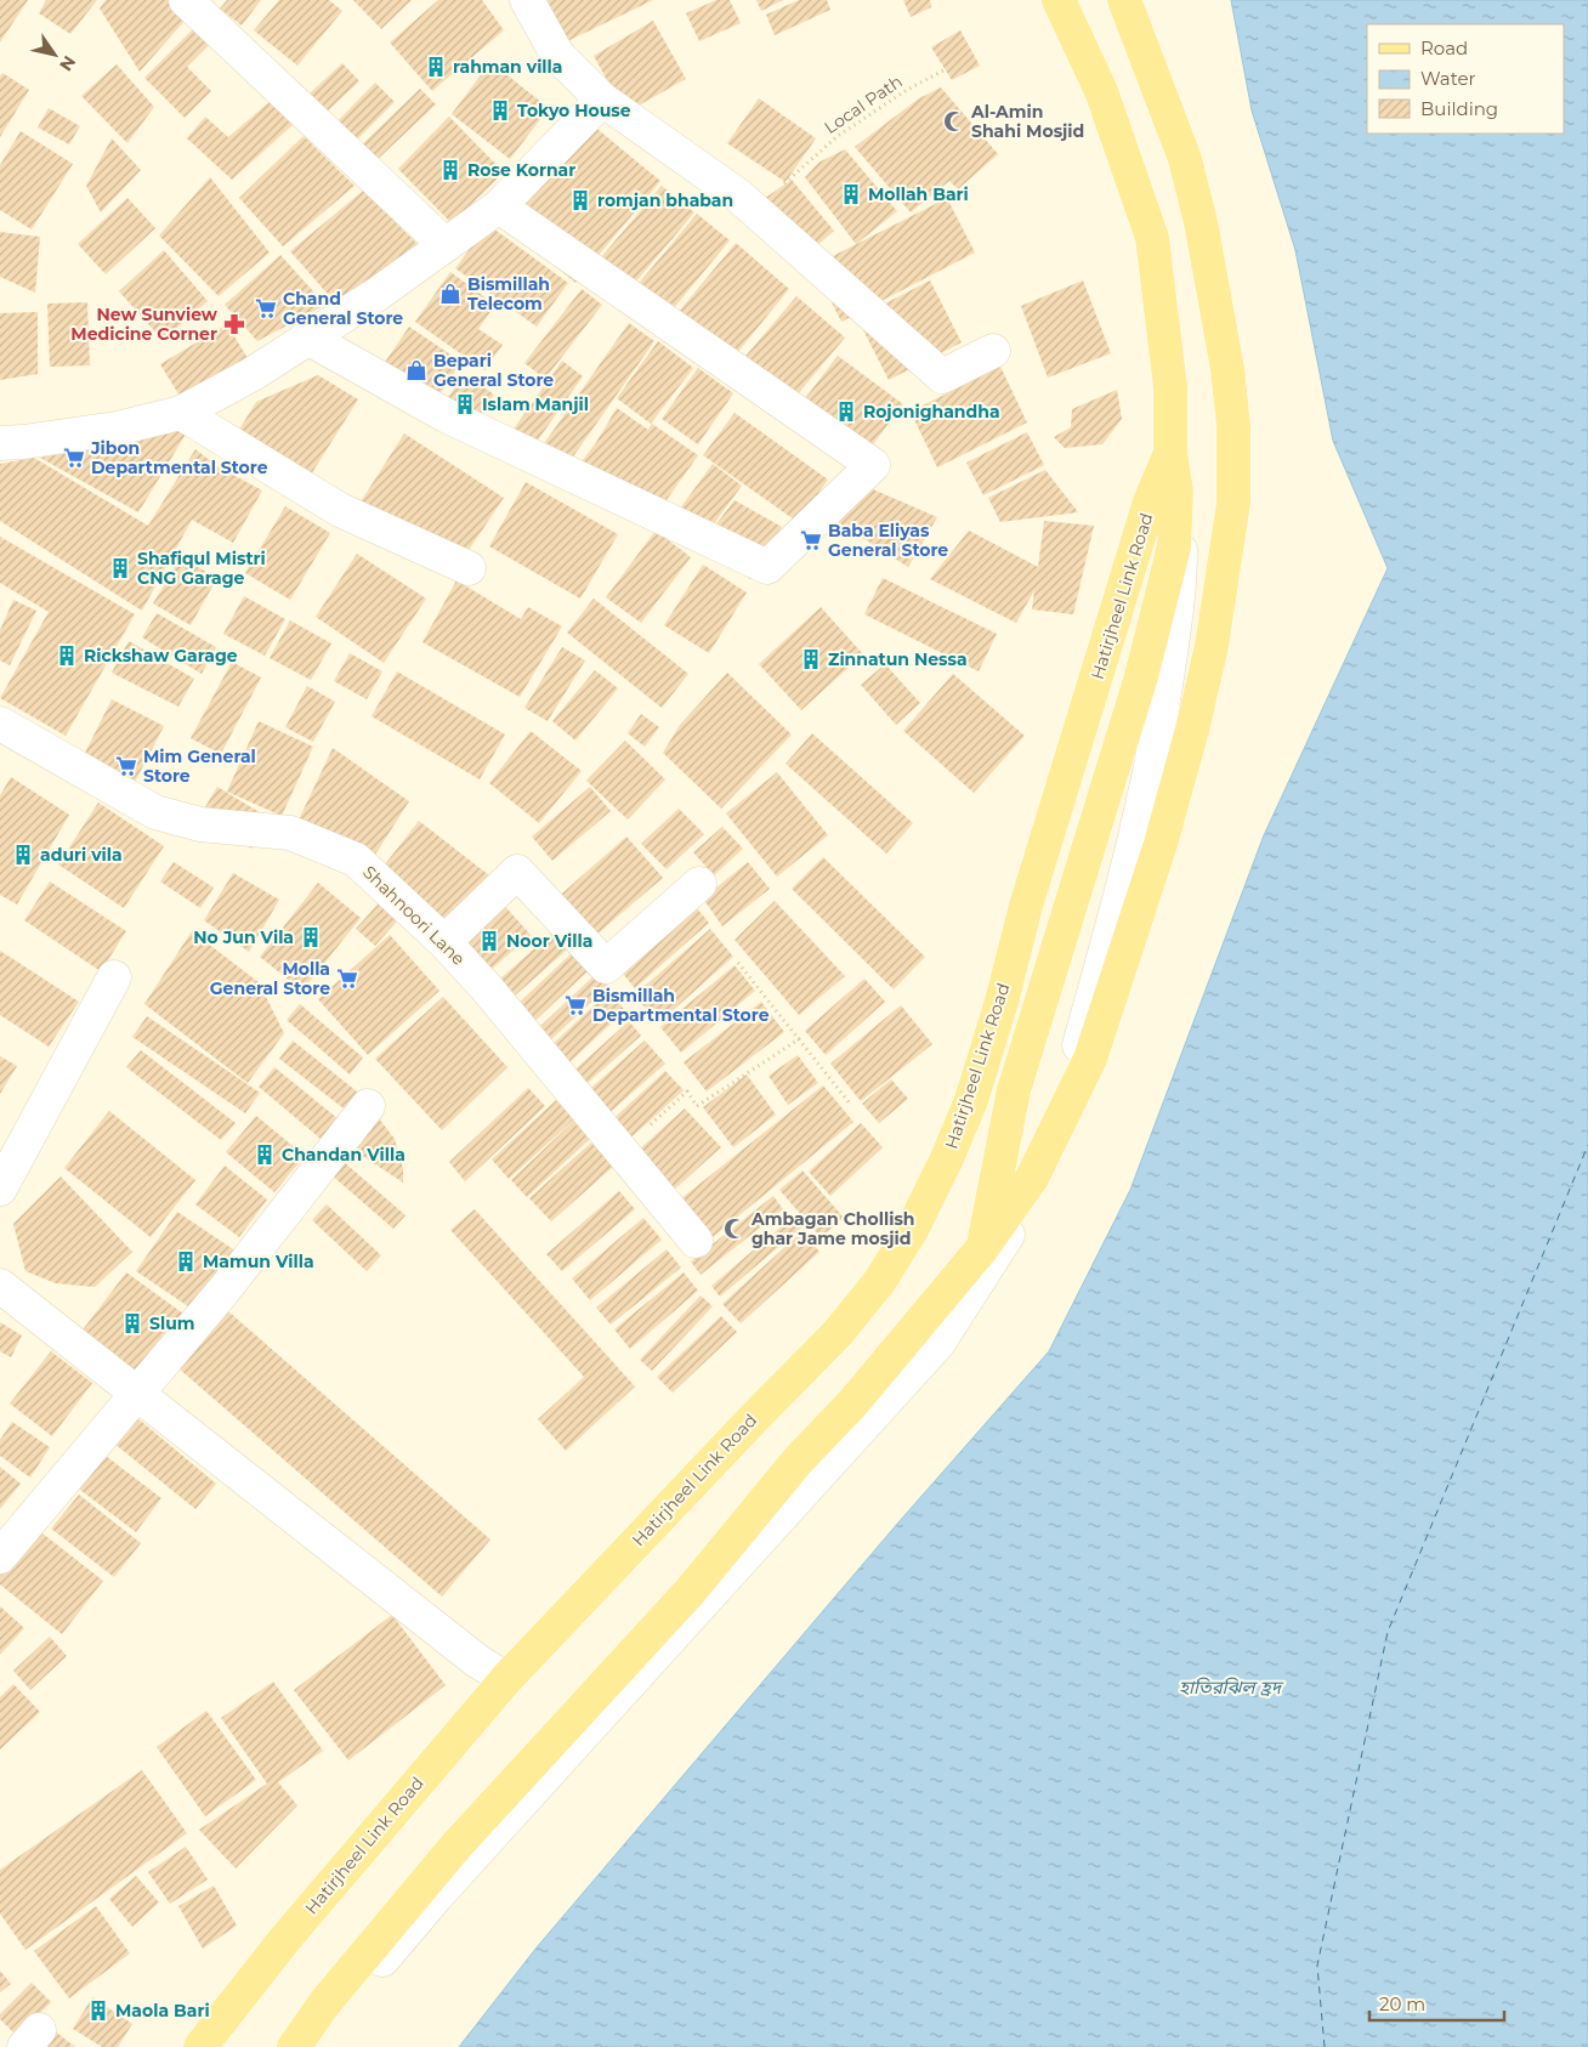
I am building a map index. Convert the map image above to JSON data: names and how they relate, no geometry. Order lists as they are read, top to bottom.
{
  "streets": {
    "main road": ["Hatirjheel Link Road"],
    "street": ["Shahnoori Lane"],
    "path": ["Local Path"]
  },
  "water": ["হাতিরঝিল হ্রদ"],
  "places": {
    "building": [
      "rahman villa",
      "Tokyo House",
      "Rose Kornar",
      "Mollah Bari",
      "romjan bhaban",
      "Islam Manjil",
      "Rojonighandha",
      "Shafiqul Mistri CNG Garage",
      "Rickshaw Garage",
      "Zinnatun Nessa",
      "aduri vila",
      "No Jun Vila",
      "Noor Villa",
      "Chandan Villa",
      "Mamun Villa",
      "Slum",
      "Maola Bari"
    ],
    "mosque": ["Al-Amin Shahi Mosjid", "Ambagan Chollish ghar Jame mosjid"],
    "shop": ["Bismillah Telecom", "Bepari General Store"],
    "supermarket": [
      "Chand General Store",
      "Jibon Departmental Store",
      "Baba Eliyas General Store",
      "Mim General Store",
      "Molla General Store",
      "Bismillah Departmental Store"
    ],
    "pharmacy": ["New Sunview Medicine Corner"]
  },
  "legend": ["Road", "Water", "Building"],
  "scale_bar": "20 m",
  "north": "bottom right"
}
